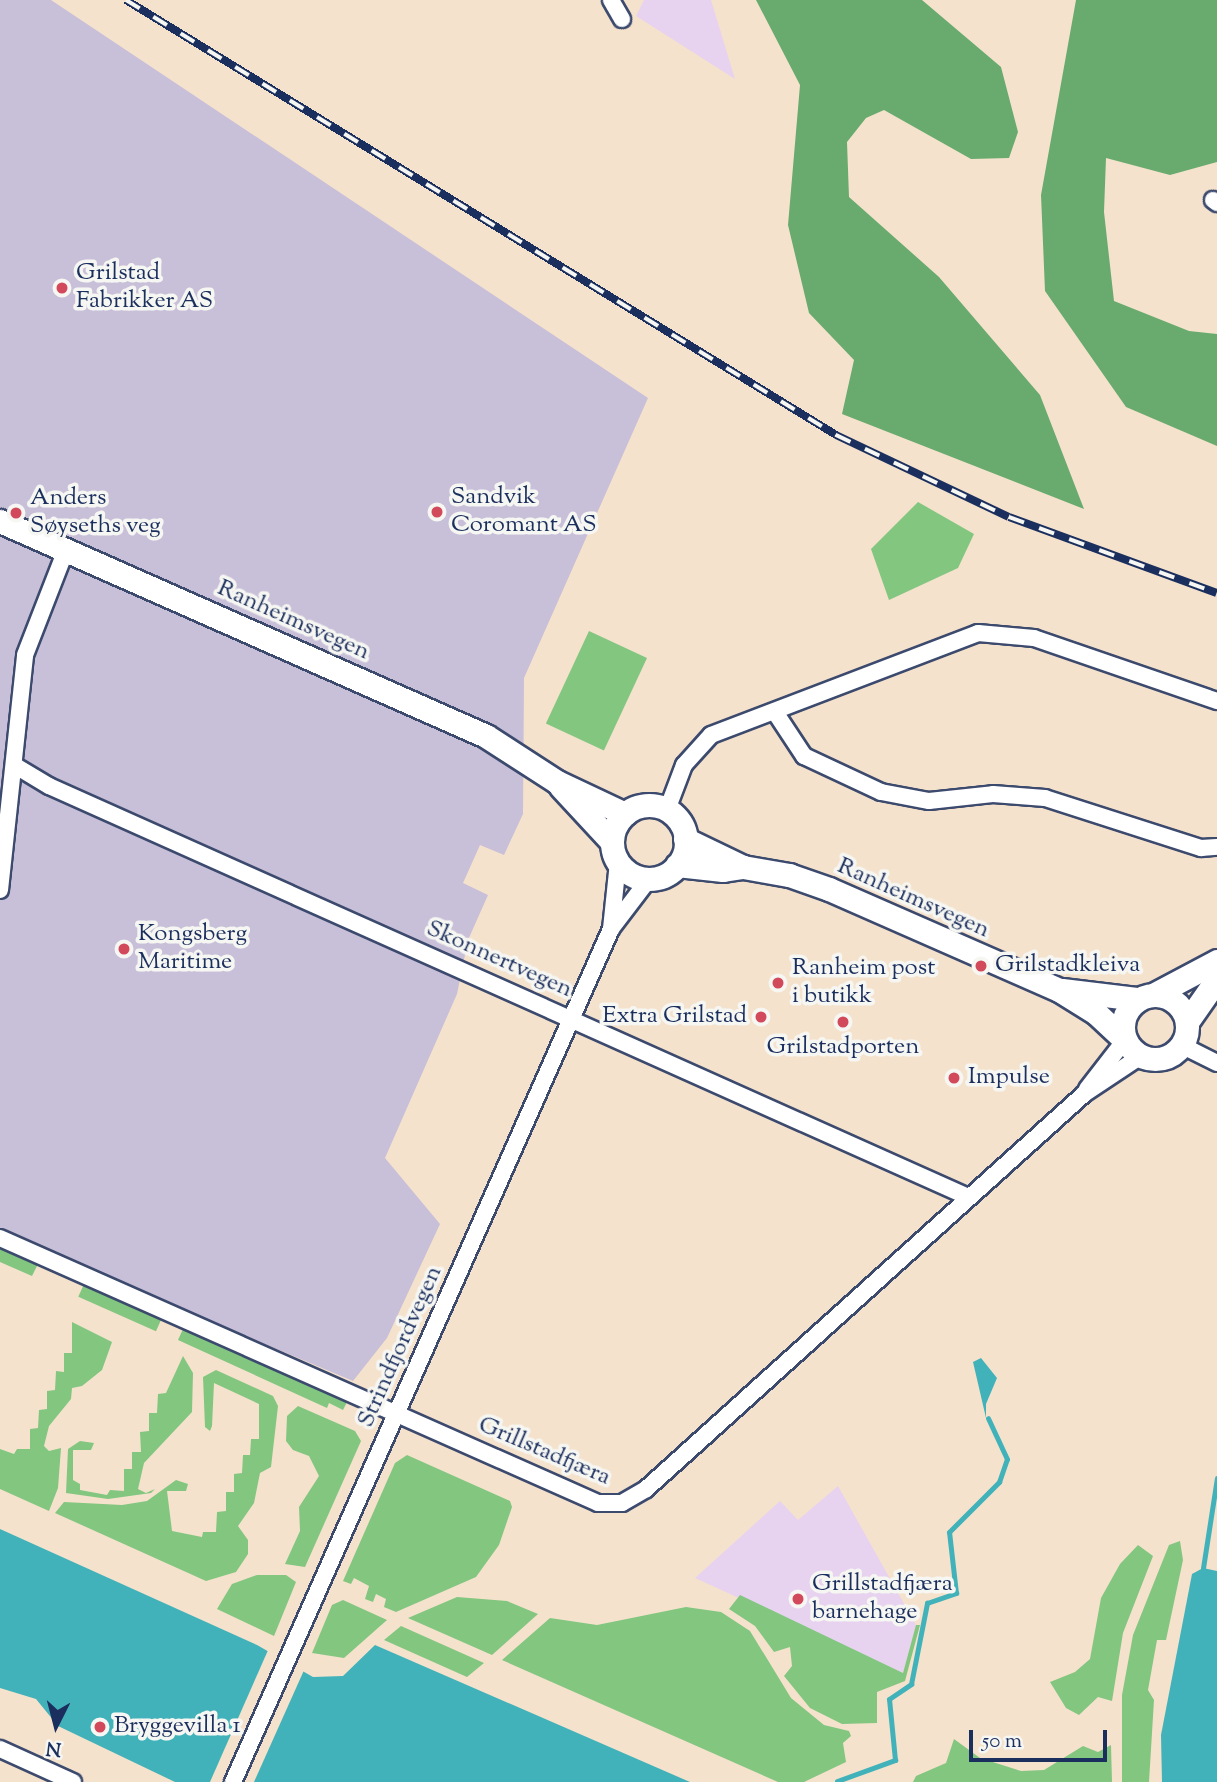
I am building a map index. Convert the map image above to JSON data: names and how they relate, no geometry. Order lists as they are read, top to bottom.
{
  "streets": {
    "street": [
      "Ranheimsvegen",
      "Skonnertvegen",
      "Strindfjordvegen",
      "Grillstadfjæra"
    ]
  },
  "crossings": [
    ["Ranheimsvegen", "Strindfjordvegen"],
    ["Ranheimsvegen", "Grillstadfjæra"],
    ["Skonnertvegen", "Strindfjordvegen"],
    ["Skonnertvegen", "Grillstadfjæra"],
    ["Strindfjordvegen", "Grillstadfjæra"]
  ],
  "places": [
    "Grilstad Fabrikker AS",
    "Sandvik Coromant AS",
    "Anders Søyseths veg",
    "Kongsberg Maritime",
    "Grilstadkleiva",
    "Ranheim post i butikk",
    "Extra Grilstad",
    "Grilstadporten",
    "Impulse",
    "Grillstadfjæra barnehage",
    "Bryggevilla 1"
  ],
  "scale_bar": "50 m",
  "north": "bottom"
}
